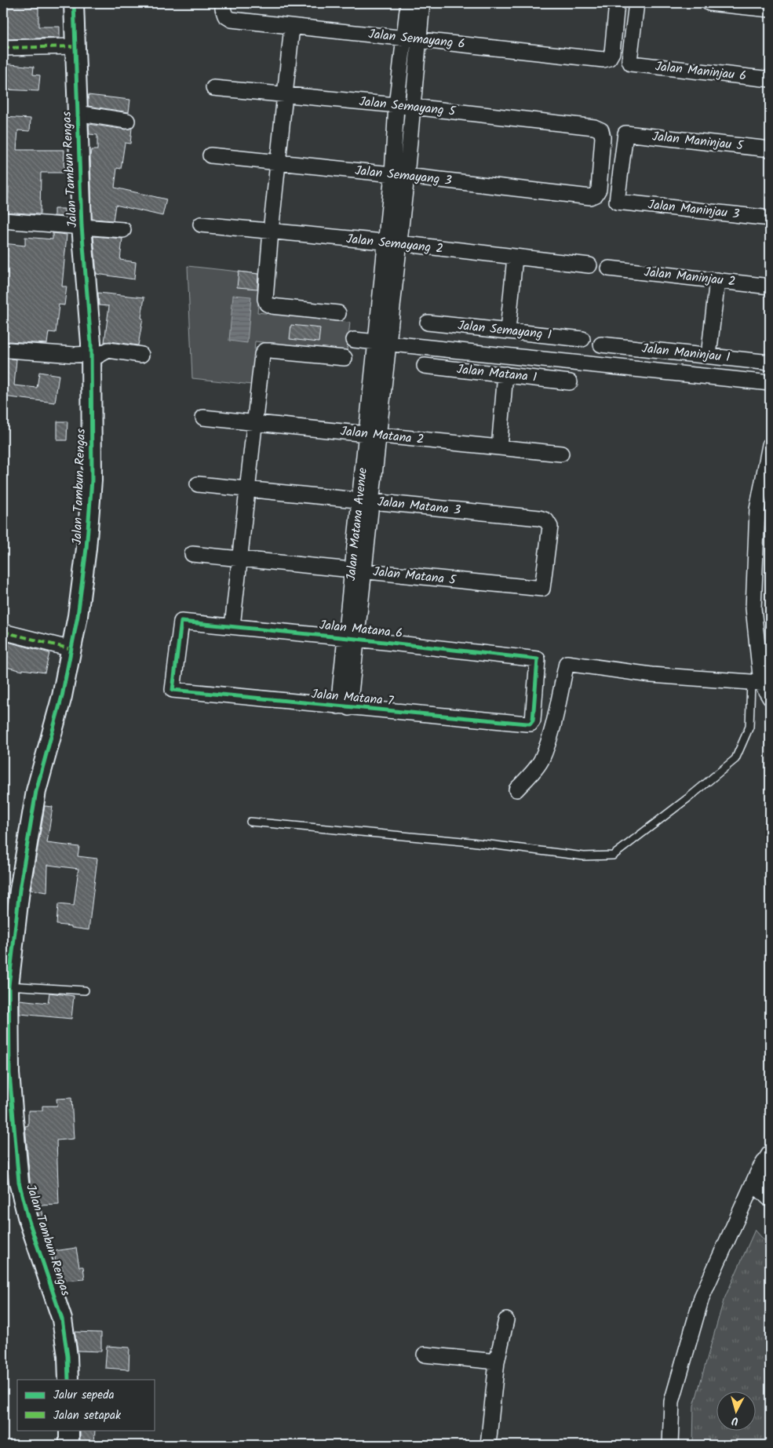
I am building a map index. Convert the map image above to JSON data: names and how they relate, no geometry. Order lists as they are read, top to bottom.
{
  "streets": {
    "street": [
      "Jalan Semayang 6",
      "Jalan Maninjau 6",
      "Jalan Semayang 5",
      "Jalan Maninjau 5",
      "Jalan Tambun Rengas",
      "Jalan Semayang 3",
      "Jalan Maninjau 3",
      "Jalan Semayang 2",
      "Jalan Maninjau 2",
      "Jalan Semayang 1",
      "Jalan Maninjau 1",
      "Jalan Matana 1",
      "Jalan Matana 2",
      "Jalan Matana 3",
      "Jalan Matana Avenue",
      "Jalan Matana 5",
      "Jalan Matana 6",
      "Jalan Matana 7"
    ]
  },
  "crossings": [
    ["Jalan Semayang 5", "Jalan Semayang 3"],
    ["Jalan Maninjau 5", "Jalan Maninjau 3"],
    ["Jalan Semayang 3", "Jalan Matana Avenue"],
    ["Jalan Semayang 2", "Jalan Matana Avenue"],
    ["Jalan Matana 2", "Jalan Matana Avenue"],
    ["Jalan Matana 3", "Jalan Matana Avenue"],
    ["Jalan Matana 3", "Jalan Matana 5"],
    ["Jalan Matana Avenue", "Jalan Matana 5"],
    ["Jalan Matana Avenue", "Jalan Matana 6"],
    ["Jalan Matana Avenue", "Jalan Matana 7"],
    ["Jalan Matana 6", "Jalan Matana 7"]
  ],
  "legend": ["Jalur sepeda", "Jalan setapak"],
  "north": "bottom"
}
